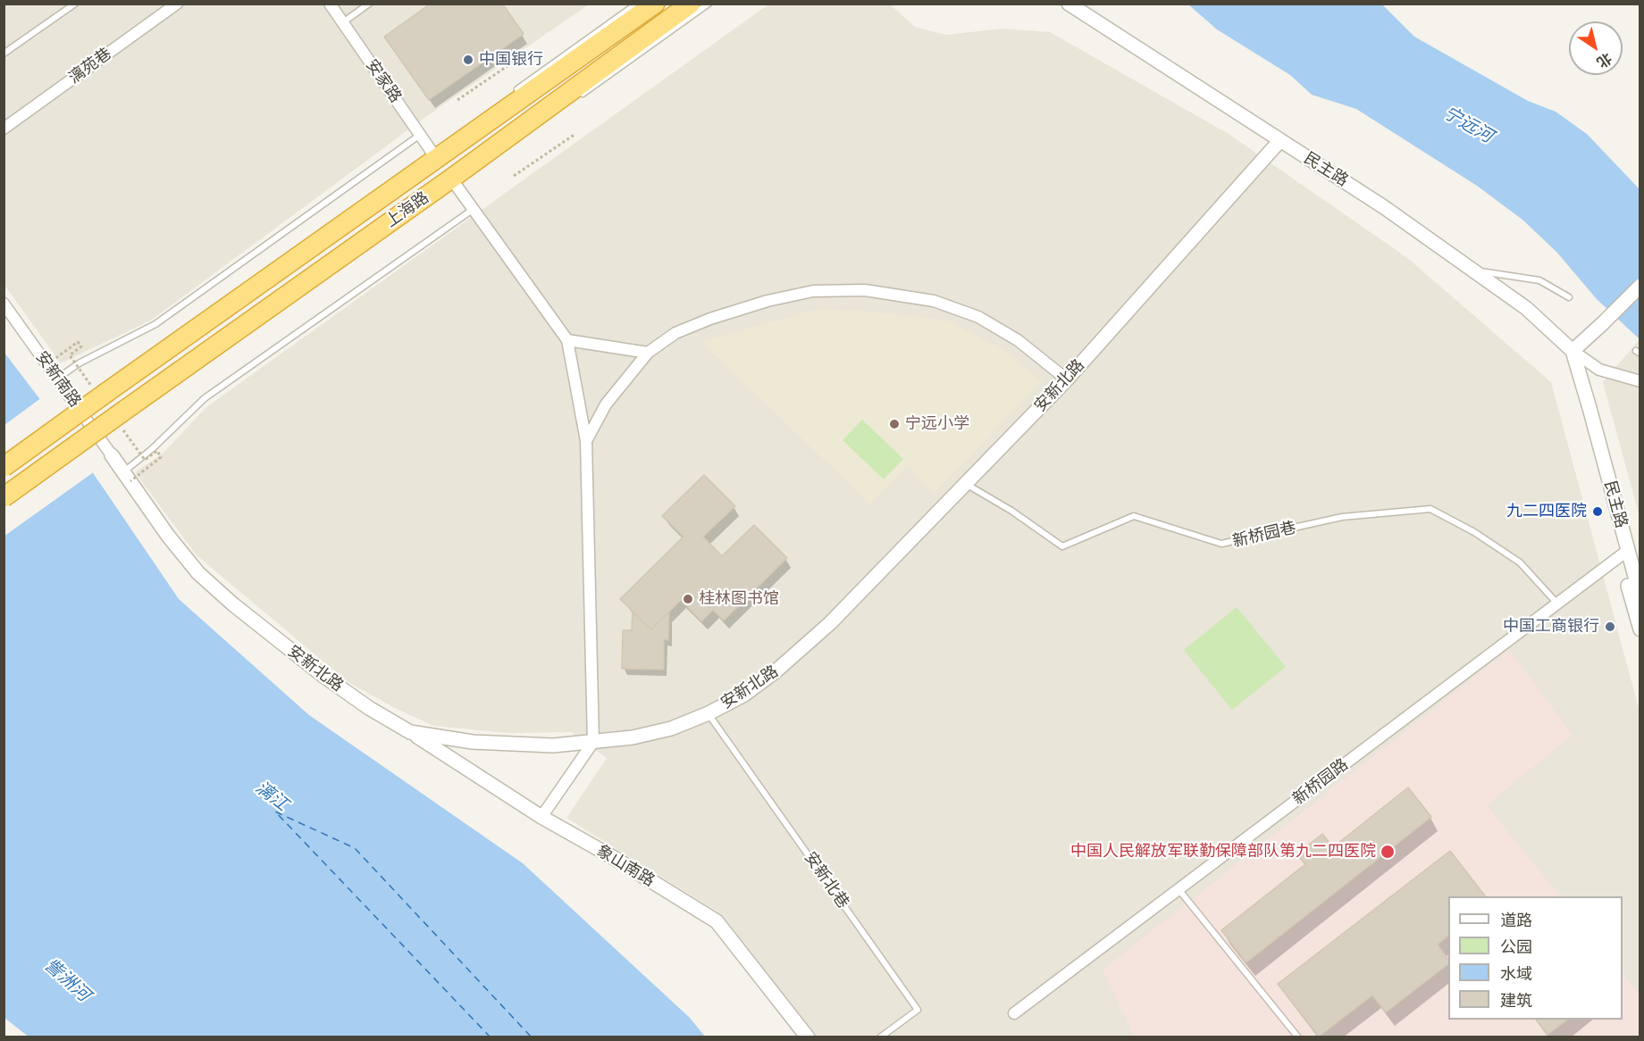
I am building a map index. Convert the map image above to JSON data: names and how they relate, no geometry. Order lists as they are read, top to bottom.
{
  "streets": {
    "highway": ["上海路"],
    "street": [
      "漓苑巷",
      "安家路",
      "民主路",
      "安新南路",
      "安新北路",
      "新桥园路",
      "象山南路"
    ],
    "lane": ["新桥园巷", "安新北巷"]
  },
  "crossings": [
    ["安家路", "上海路"],
    ["民主路", "安新北路"],
    ["民主路", "新桥园路"],
    ["安新南路", "安新北路"],
    ["安新北路", "新桥园巷"],
    ["安新北路", "象山南路"],
    ["安新北路", "安新北巷"],
    ["新桥园巷", "新桥园路"]
  ],
  "water": ["宁远河", "漓江", "訾洲河"],
  "places": [
    "中国银行",
    "宁远小学",
    "九二四医院",
    "桂林图书馆",
    "中国工商银行",
    "中国人民解放军联勤保障部队第九二四医院"
  ],
  "legend": [
    "道路",
    "公园",
    "水域",
    "建筑"
  ],
  "north": "bottom right"
}
